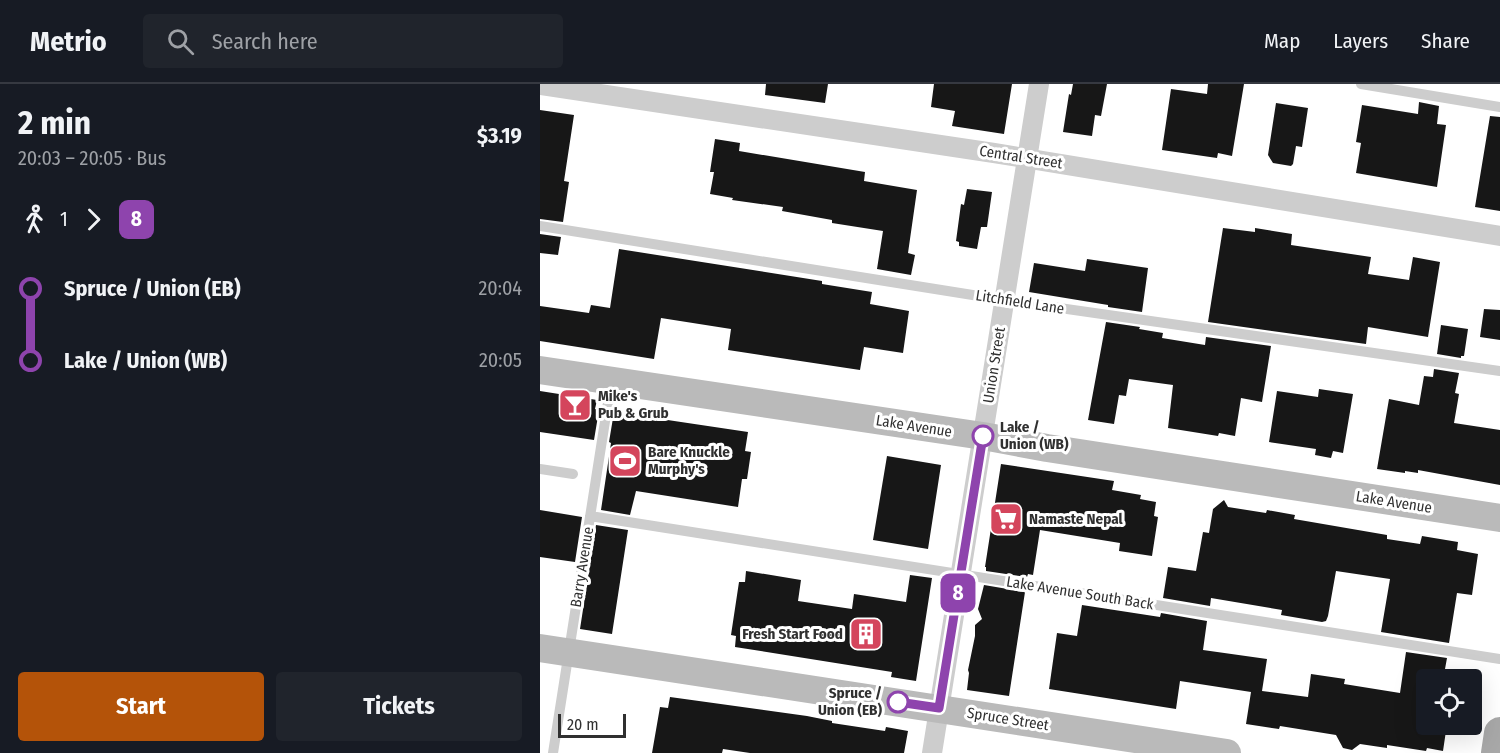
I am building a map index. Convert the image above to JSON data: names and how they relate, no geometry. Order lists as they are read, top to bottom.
{
  "streets": {
    "street": [
      "Central Street",
      "Union Street",
      "Lake Avenue",
      "Spruce Street"
    ],
    "lane": ["Litchfield Lane", "Barry Avenue", "Lake Avenue South Back"]
  },
  "crossings": [
    ["Central Street", "Union Street"],
    ["Litchfield Lane", "Union Street"],
    ["Union Street", "Lake Avenue"],
    ["Union Street", "Lake Avenue South Back"],
    ["Union Street", "Spruce Street"],
    ["Lake Avenue", "Barry Avenue"],
    ["Barry Avenue", "Lake Avenue South Back"],
    ["Barry Avenue", "Spruce Street"]
  ],
  "places": {
    "bar": ["Mike's Pub & Grub"],
    "other": ["Lake / Union (WB)", "Spruce / Union (EB)"],
    "sports": ["Bare Knuckle Murphy's"],
    "supermarket": ["Namaste Nepal"],
    "building": ["Fresh Start Food"]
  },
  "lines": ["bus line 8"],
  "scale_bar": "20 m",
  "page": {
    "header": "Metrio",
    "search": "Search here",
    "nav": ["Map", "Layers", "Share"],
    "heading": ["2 min", "20:03 – 20:05 · Bus", "$3.19"],
    "on_map": "8",
    "legs": ["1", "8"],
    "list": [
      {
        "name": "Spruce / Union (EB)",
        "value": "20:04"
      },
      {
        "name": "Lake / Union (WB)",
        "value": "20:05"
      }
    ],
    "buttons": ["Start", "Tickets"],
    "scale": "20 m"
  }
}
